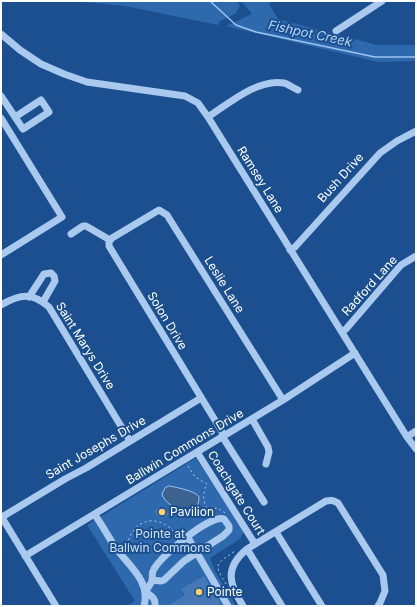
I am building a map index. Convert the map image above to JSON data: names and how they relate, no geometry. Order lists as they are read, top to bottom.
{
  "streets": {
    "street": [
      "Bush Drive",
      "Ramsey Lane",
      "Leslie Lane",
      "Radford Lane",
      "Solon Drive",
      "Saint Marys Drive",
      "Ballwin Commons Drive",
      "Saint Josephs Drive",
      "Coachgate Court"
    ]
  },
  "crossings": [
    ["Bush Drive", "Ramsey Lane"],
    ["Ramsey Lane", "Radford Lane"],
    ["Ramsey Lane", "Ballwin Commons Drive"],
    ["Leslie Lane", "Solon Drive"],
    ["Leslie Lane", "Ballwin Commons Drive"],
    ["Solon Drive", "Ballwin Commons Drive"],
    ["Solon Drive", "Saint Josephs Drive"],
    ["Saint Marys Drive", "Saint Josephs Drive"],
    ["Ballwin Commons Drive", "Coachgate Court"]
  ],
  "water": ["Fishpot Creek"],
  "parks": ["Pointe at Ballwin Commons"],
  "places": ["Pavilion", "Pointe"]
}
